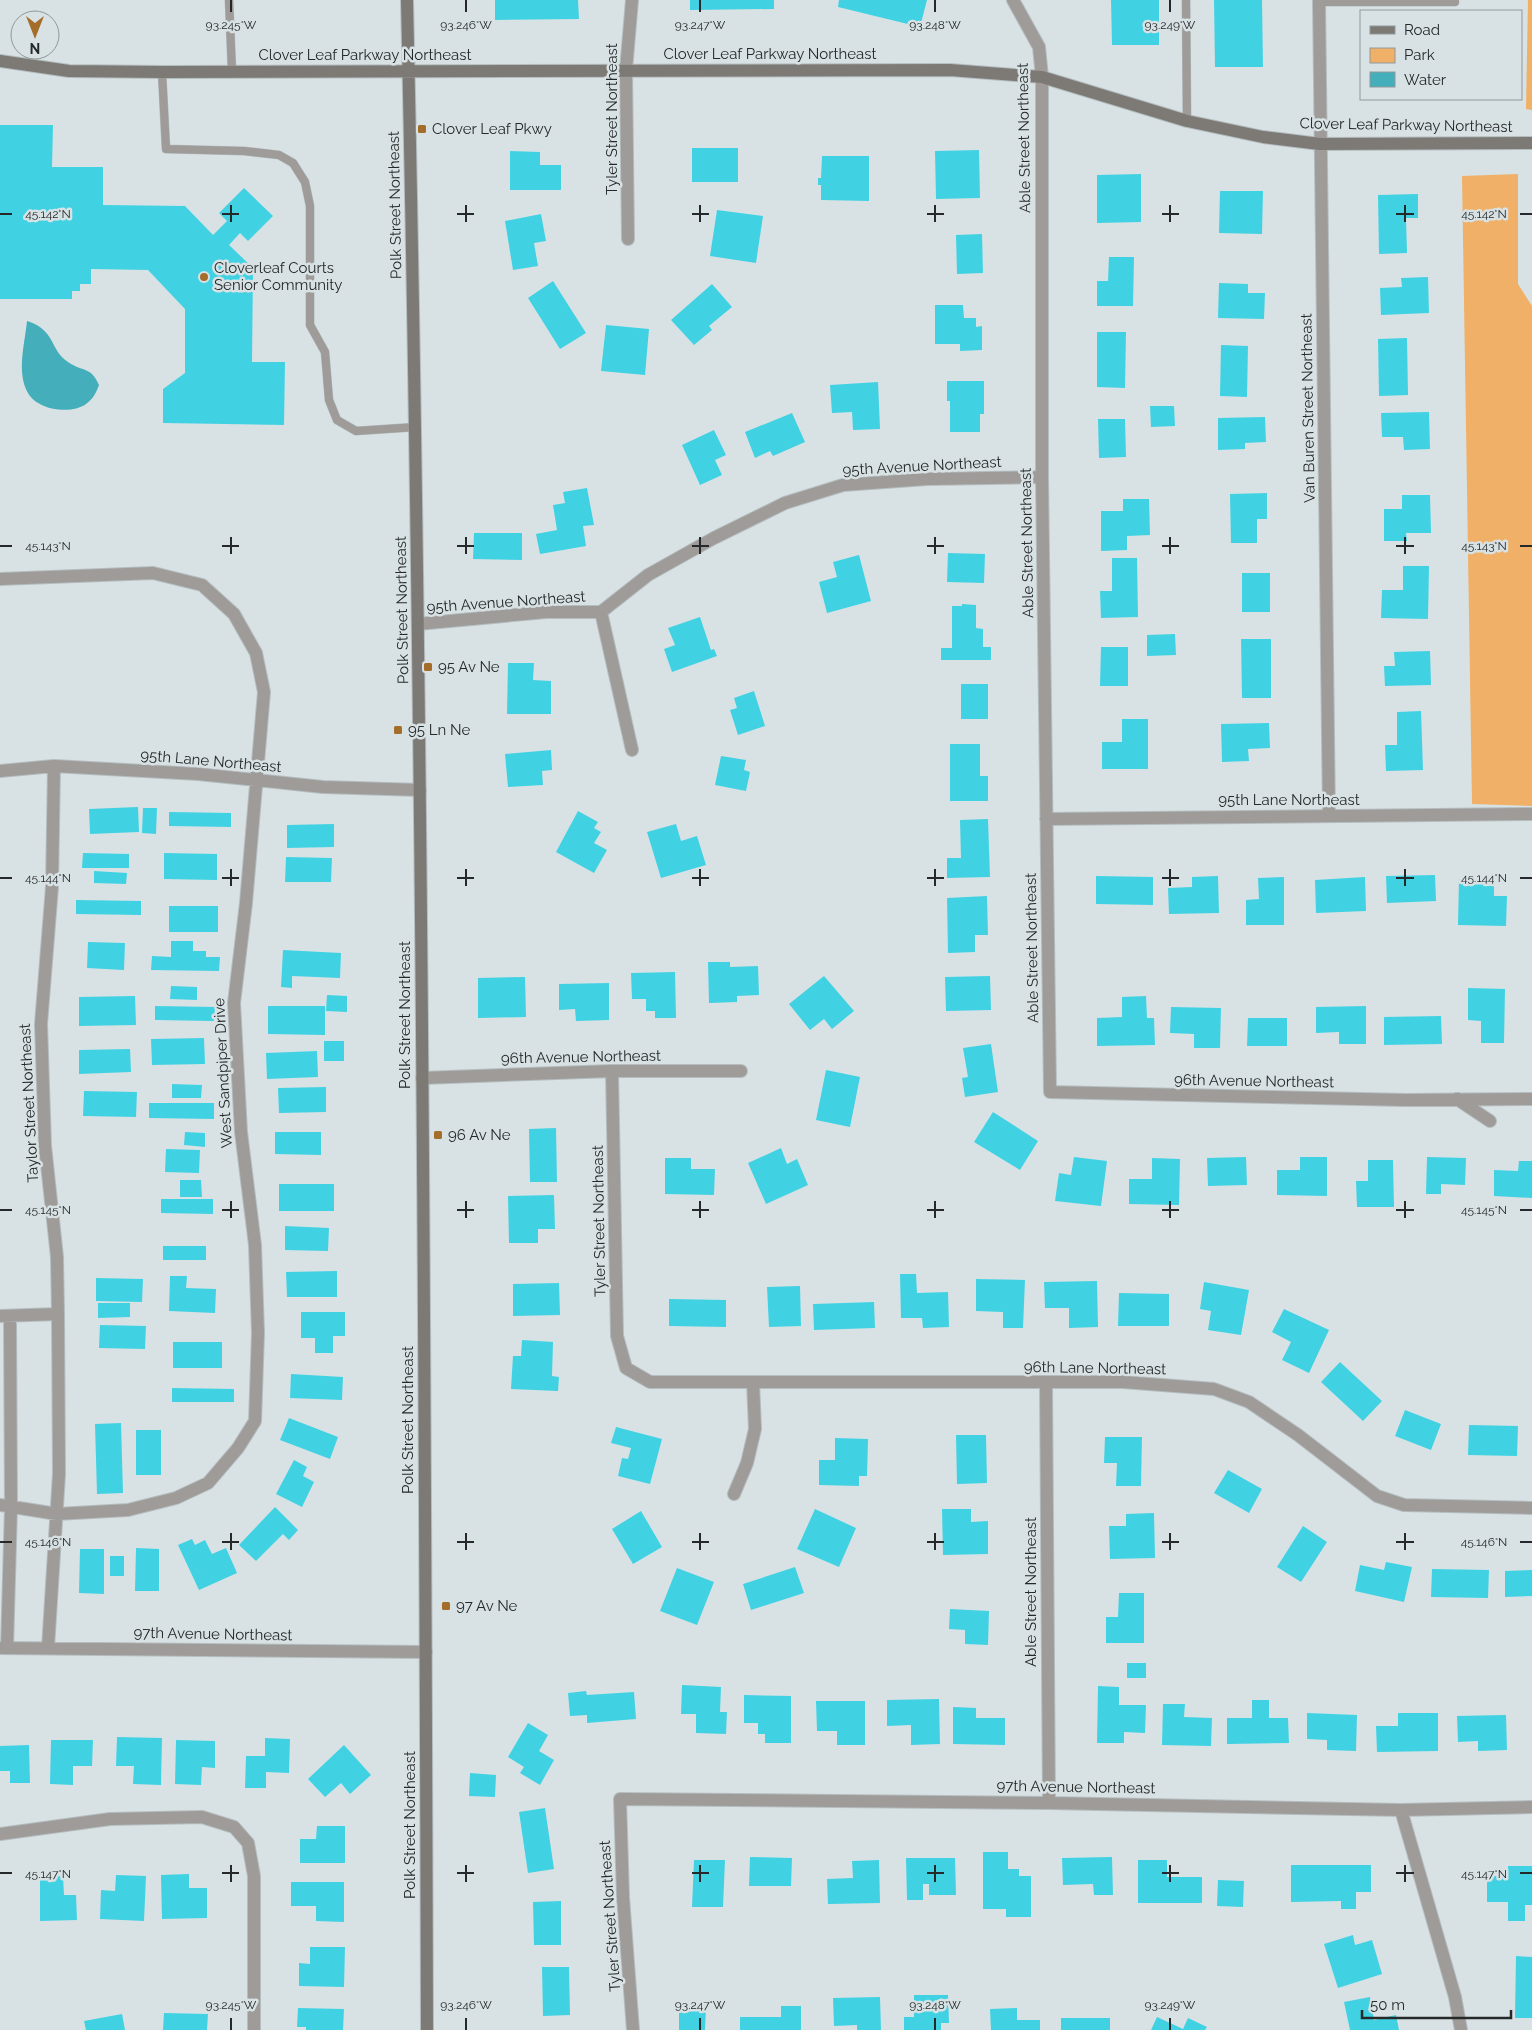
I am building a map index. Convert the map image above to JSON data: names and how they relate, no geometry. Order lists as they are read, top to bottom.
{
  "streets": {
    "street": [
      "Clover Leaf Parkway Northeast",
      "Tyler Street Northeast",
      "Able Street Northeast",
      "Polk Street Northeast",
      "Van Buren Street Northeast",
      "95th Avenue Northeast",
      "95th Lane Northeast",
      "96th Avenue Northeast",
      "West Sandpiper Drive",
      "Taylor Street Northeast",
      "96th Lane Northeast",
      "97th Avenue Northeast"
    ]
  },
  "crossings": [
    ["Clover Leaf Parkway Northeast", "Tyler Street Northeast"],
    ["Clover Leaf Parkway Northeast", "Able Street Northeast"],
    ["Clover Leaf Parkway Northeast", "Polk Street Northeast"],
    ["Clover Leaf Parkway Northeast", "Van Buren Street Northeast"],
    ["Tyler Street Northeast", "96th Avenue Northeast"],
    ["Tyler Street Northeast", "96th Lane Northeast"],
    ["Tyler Street Northeast", "97th Avenue Northeast"],
    ["Able Street Northeast", "95th Avenue Northeast"],
    ["Able Street Northeast", "95th Lane Northeast"],
    ["Able Street Northeast", "96th Avenue Northeast"],
    ["Able Street Northeast", "96th Lane Northeast"],
    ["Able Street Northeast", "97th Avenue Northeast"],
    ["Polk Street Northeast", "95th Avenue Northeast"],
    ["Polk Street Northeast", "95th Lane Northeast"],
    ["Polk Street Northeast", "96th Avenue Northeast"],
    ["Polk Street Northeast", "97th Avenue Northeast"],
    ["Van Buren Street Northeast", "95th Lane Northeast"],
    ["95th Lane Northeast", "West Sandpiper Drive"],
    ["95th Lane Northeast", "Taylor Street Northeast"],
    ["West Sandpiper Drive", "Taylor Street Northeast"],
    ["Taylor Street Northeast", "97th Avenue Northeast"]
  ],
  "places": {
    "transit": [
      "Clover Leaf Pkwy",
      "95 Av Ne",
      "95 Ln Ne",
      "96 Av Ne",
      "97 Av Ne"
    ],
    "other": ["Cloverleaf Courts Senior Community"]
  },
  "legend": ["Road", "Park", "Water"],
  "scale_bar": "50 m",
  "north": "bottom",
  "coordinates": [
    "93.245°W",
    "93.246°W",
    "93.247°W",
    "93.248°W",
    "93.249°W",
    "45.142°N",
    "45.143°N",
    "45.144°N",
    "45.145°N",
    "45.146°N",
    "45.147°N"
  ]
}
